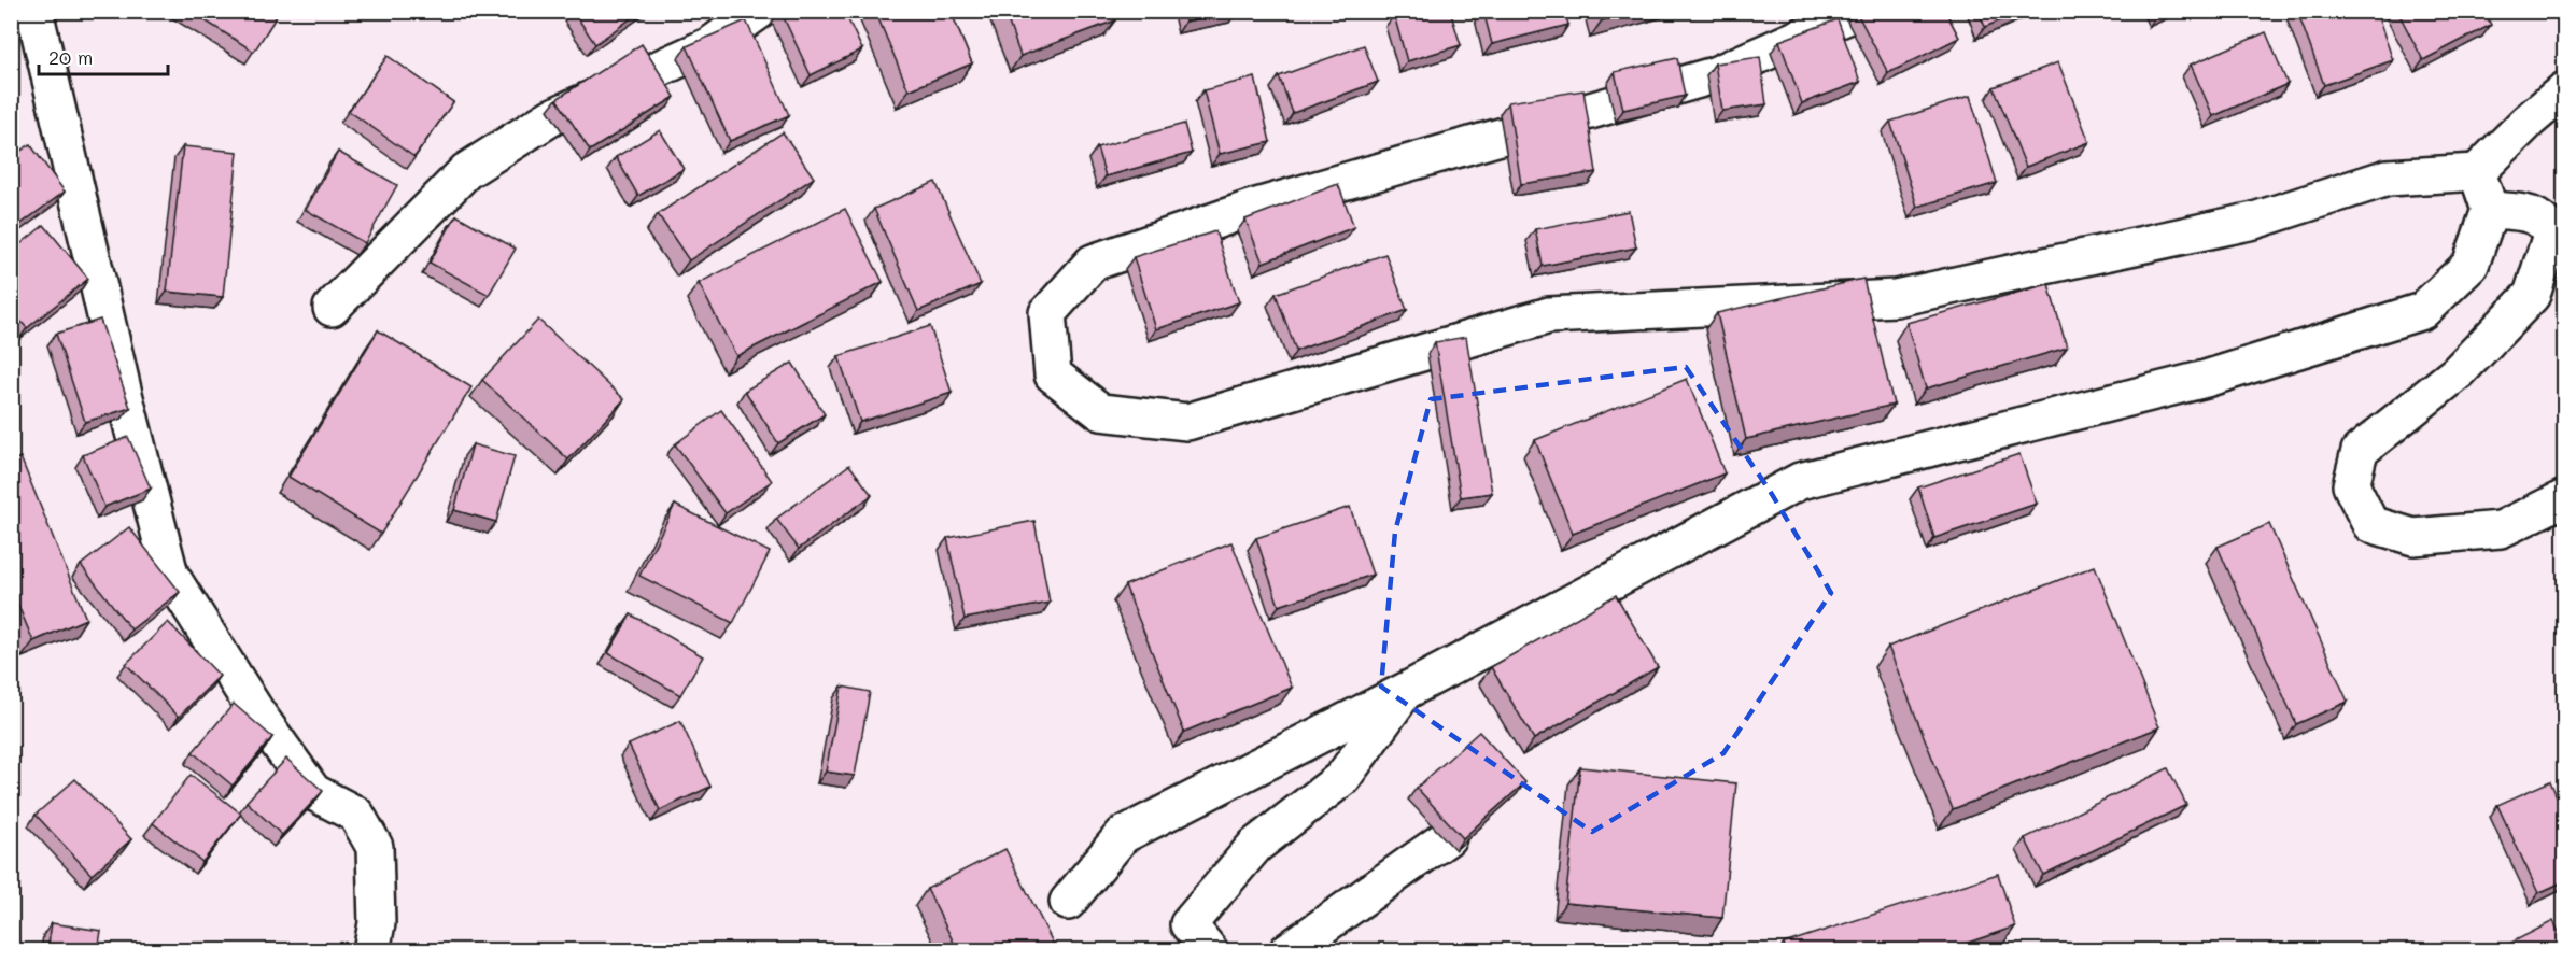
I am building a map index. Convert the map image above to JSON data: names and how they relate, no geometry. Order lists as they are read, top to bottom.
{
  "scale_bar": "20 m"
}
